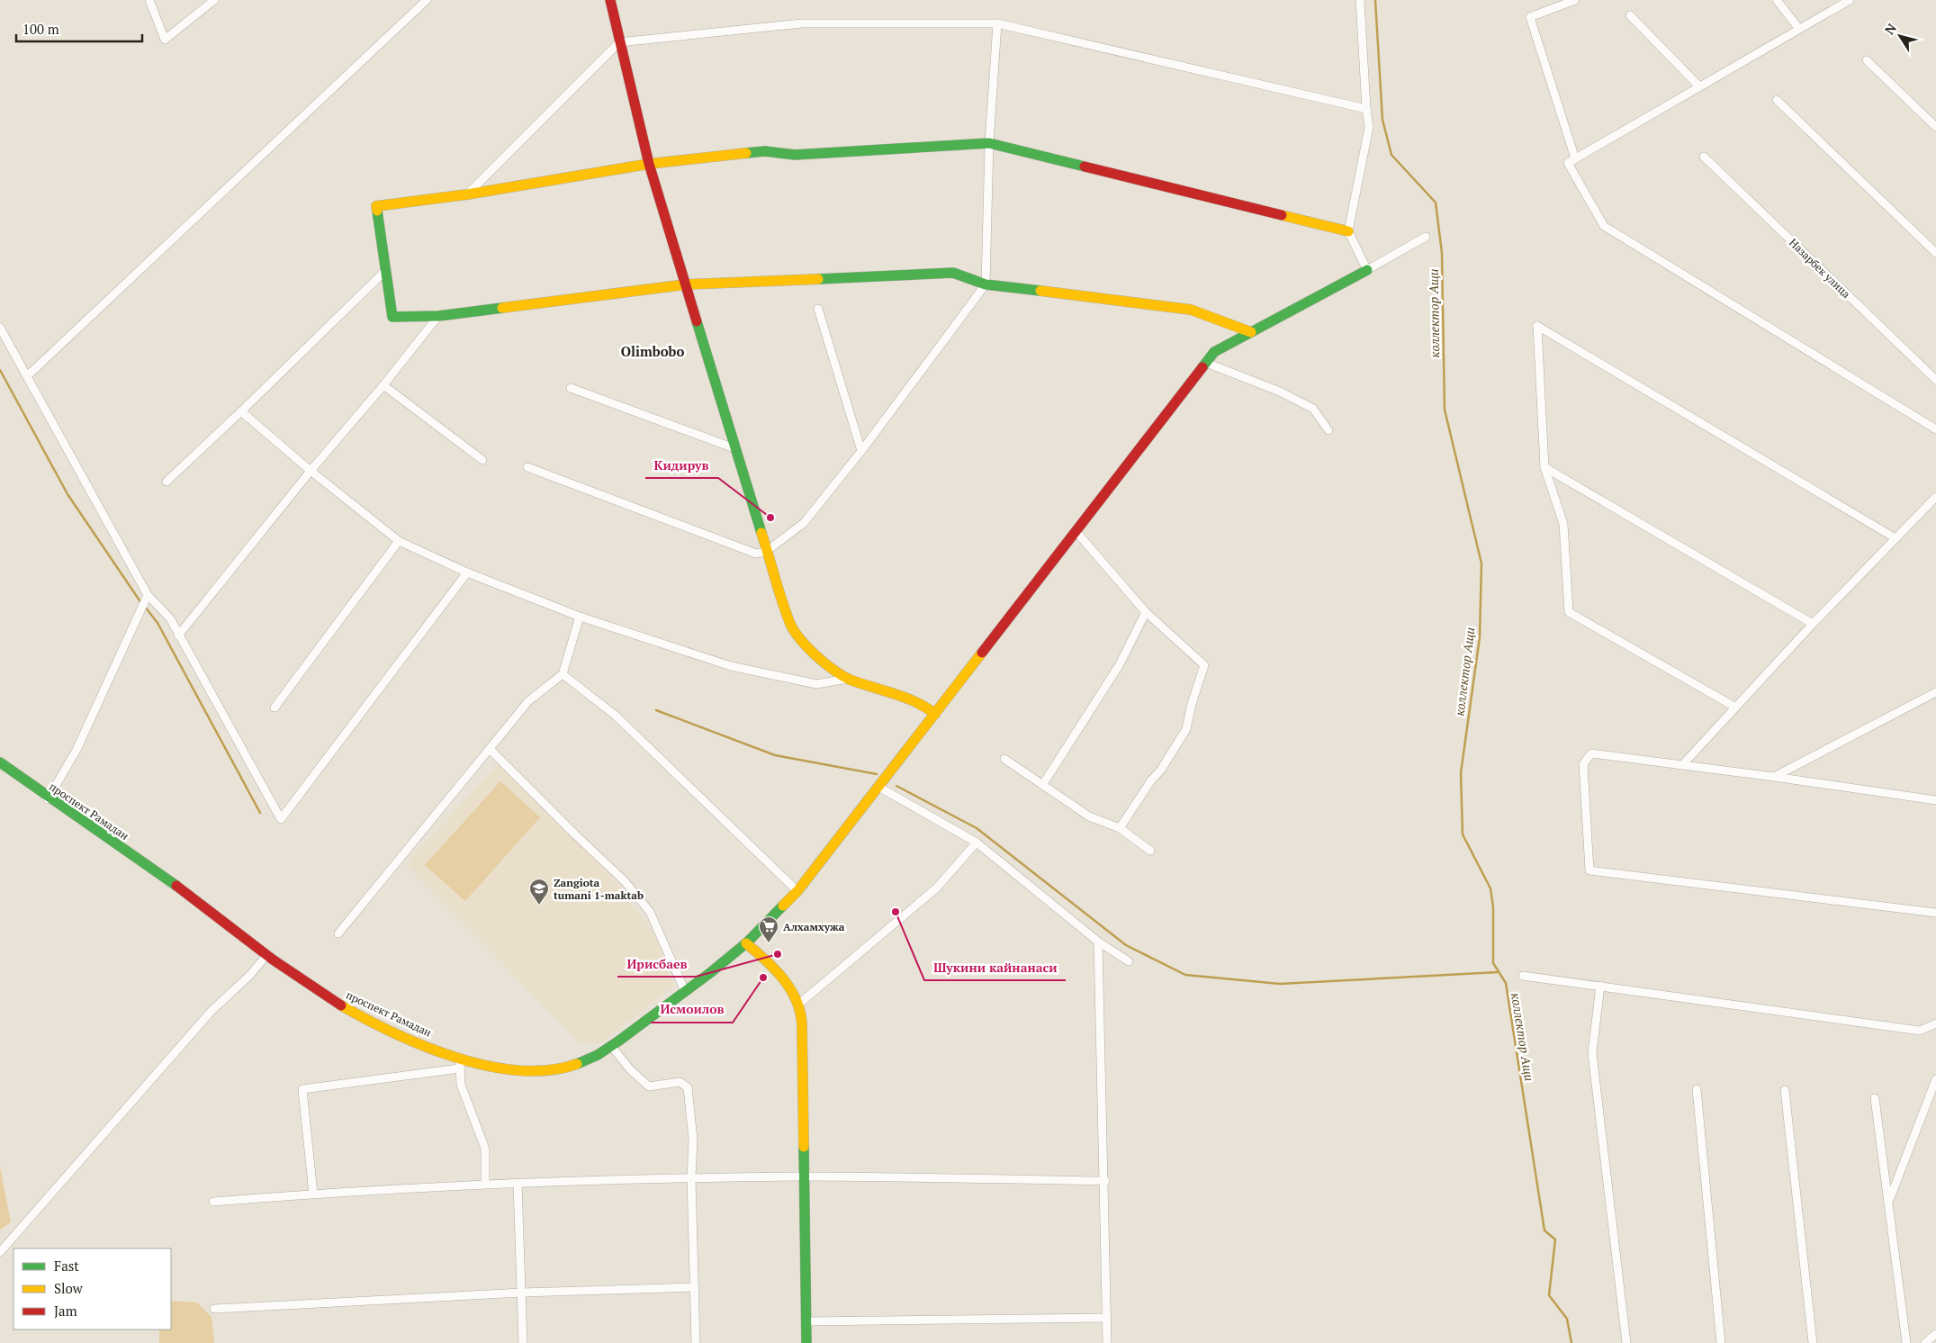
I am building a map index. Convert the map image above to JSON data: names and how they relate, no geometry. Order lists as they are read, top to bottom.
{
  "streets": {
    "street": ["Назарбек улица", "проспект Рамадан"]
  },
  "districts": ["Olimbobo"],
  "water": ["коллектор Ащи"],
  "places": {
    "other": [
      "Кидирув",
      "Шукини кайнанаси",
      "Ирисбаев",
      "Исмоилов"
    ],
    "school or university": ["Zangiota tumani 1-maktab"],
    "supermarket": ["Алхамхужа"]
  },
  "legend": ["Fast", "Slow", "Jam"],
  "scale_bar": "100 m",
  "north": "top left"
}
